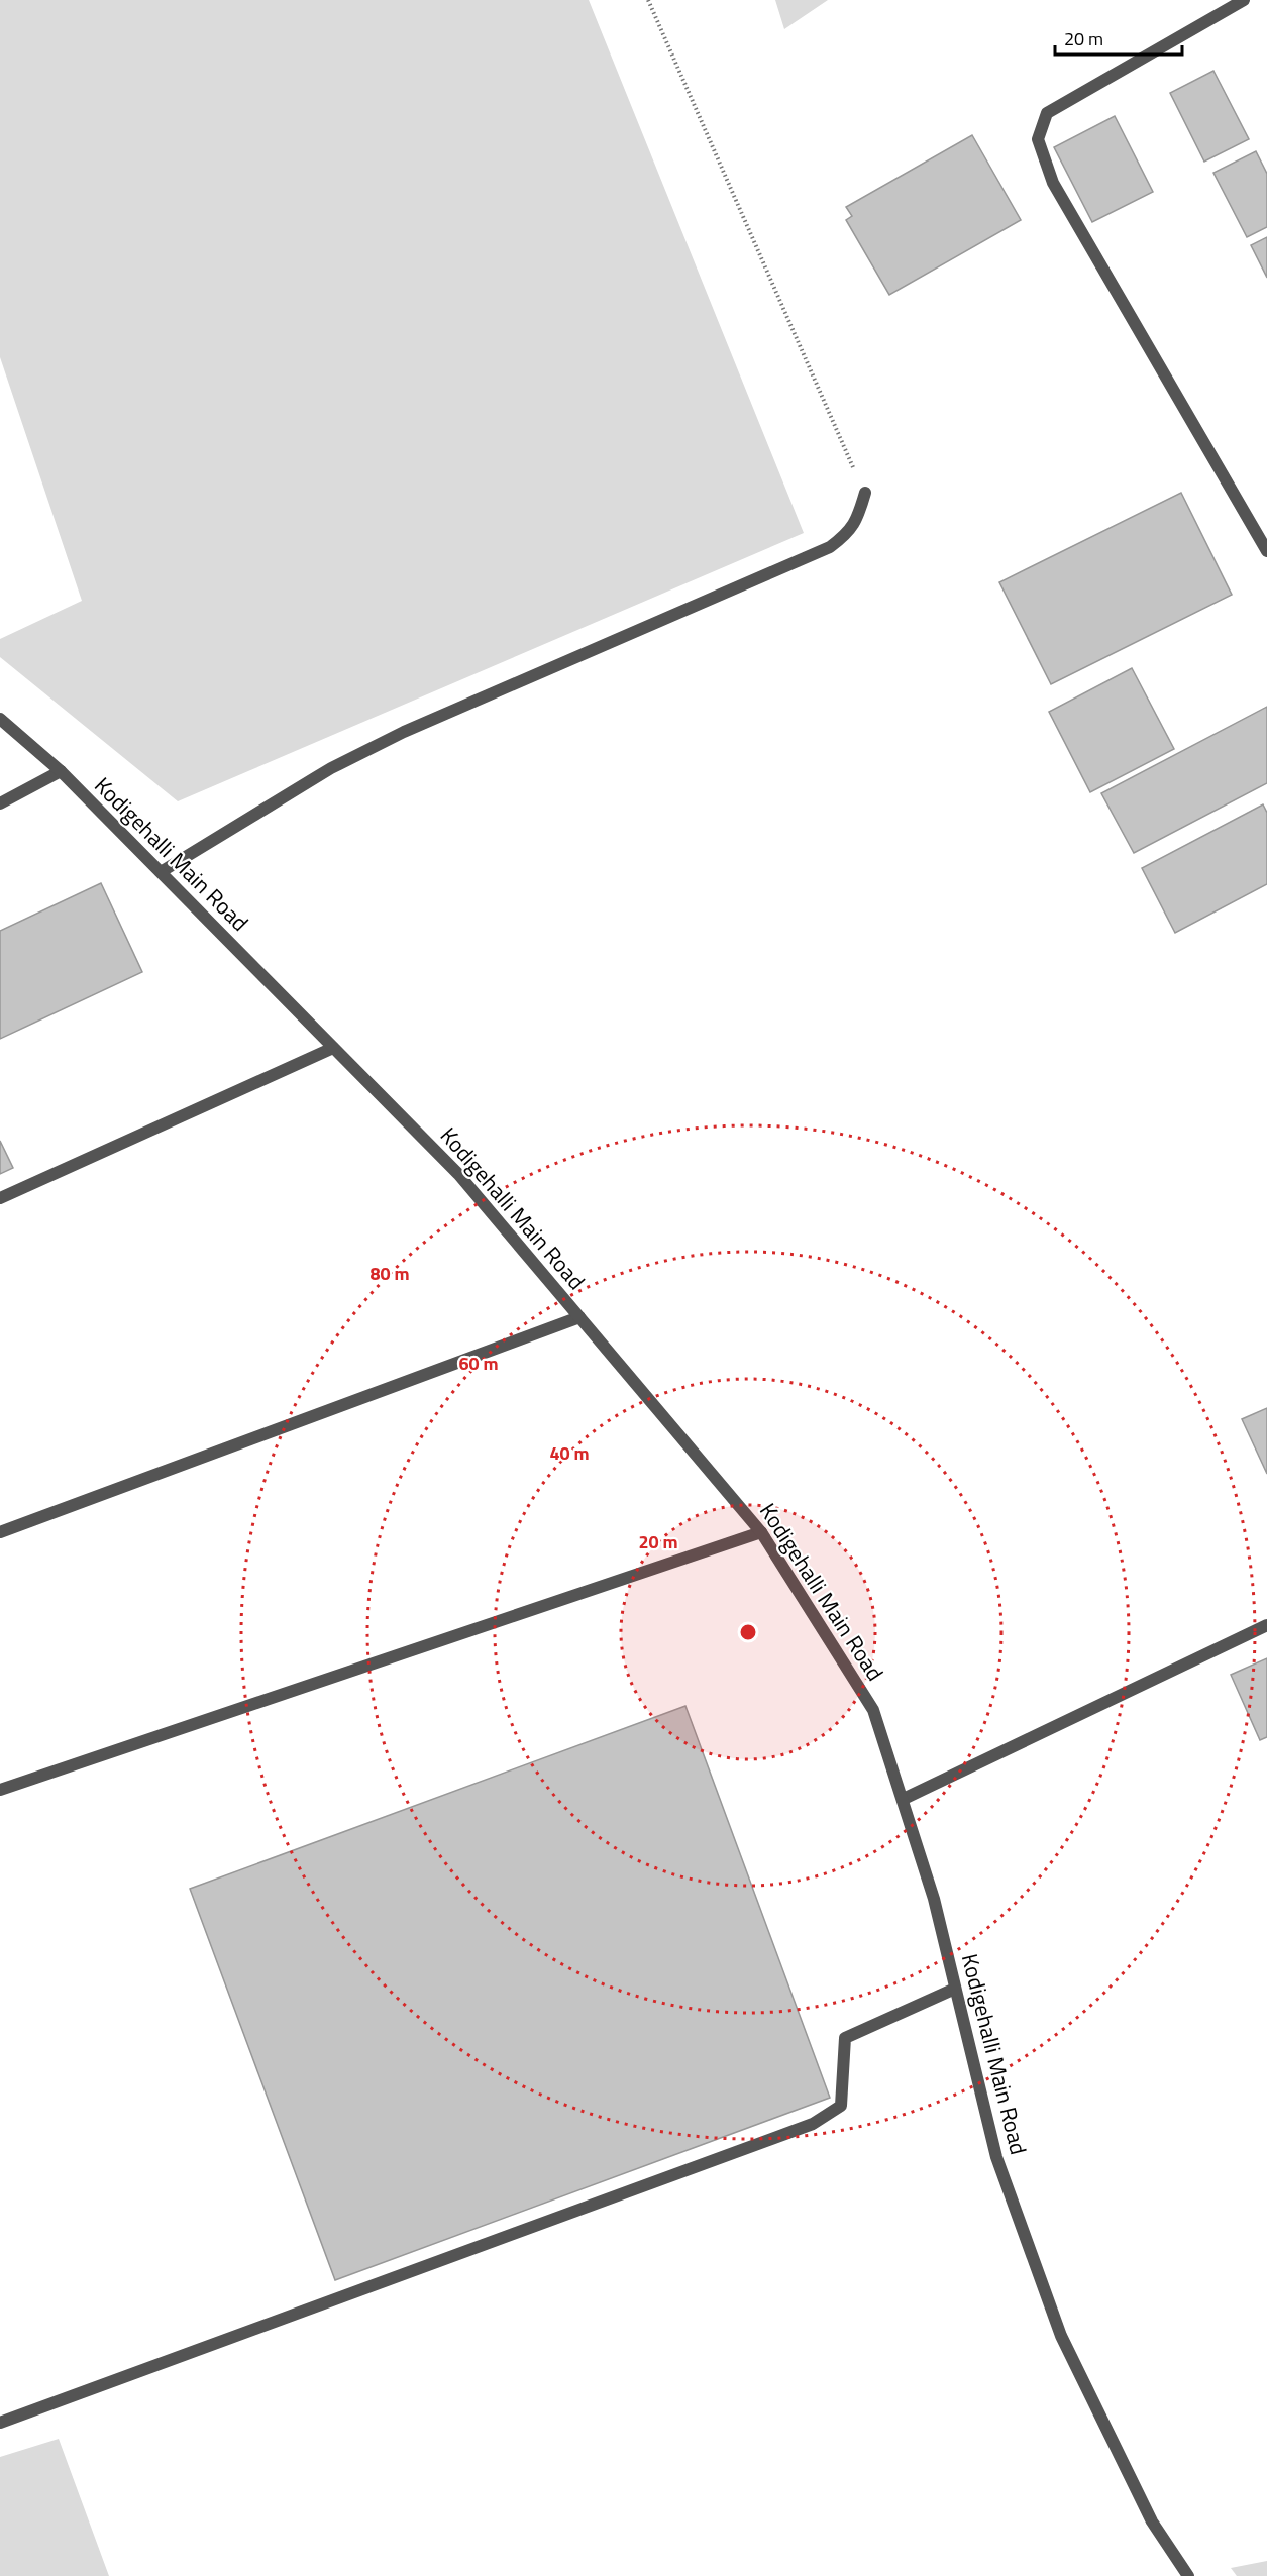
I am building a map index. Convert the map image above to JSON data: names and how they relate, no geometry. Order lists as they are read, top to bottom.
{
  "streets": {
    "street": ["Kodigehalli Main Road"]
  },
  "scale_bar": "20 m",
  "rings": [
    "80 m",
    "60 m",
    "40 m",
    "20 m"
  ]
}
